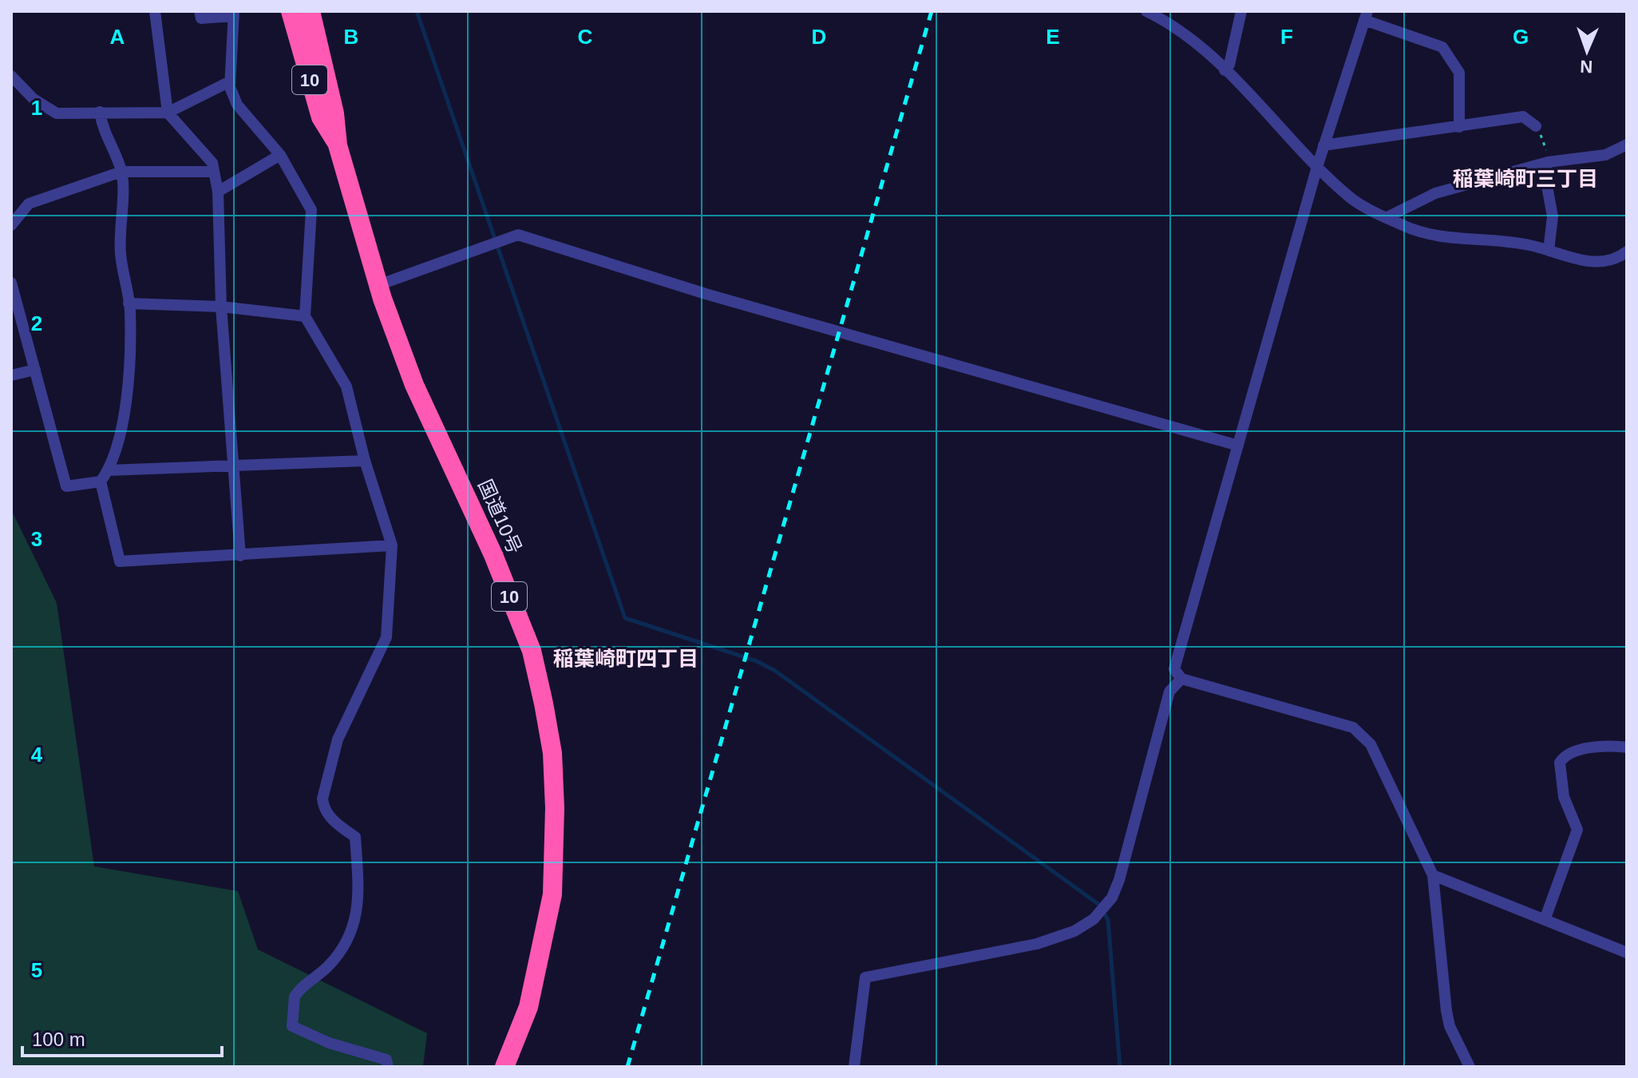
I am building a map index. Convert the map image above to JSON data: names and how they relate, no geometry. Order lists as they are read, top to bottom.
{
  "streets": {
    "highway": ["10", "国道10号"]
  },
  "districts": ["稲葉崎町三丁目", "稲葉崎町四丁目"],
  "scale_bar": "100 m",
  "north": "bottom",
  "grid": {
    "columns": [
      "A",
      "B",
      "C",
      "D",
      "E",
      "F",
      "G"
    ],
    "rows": [
      "1",
      "2",
      "3",
      "4",
      "5"
    ]
  }
}
